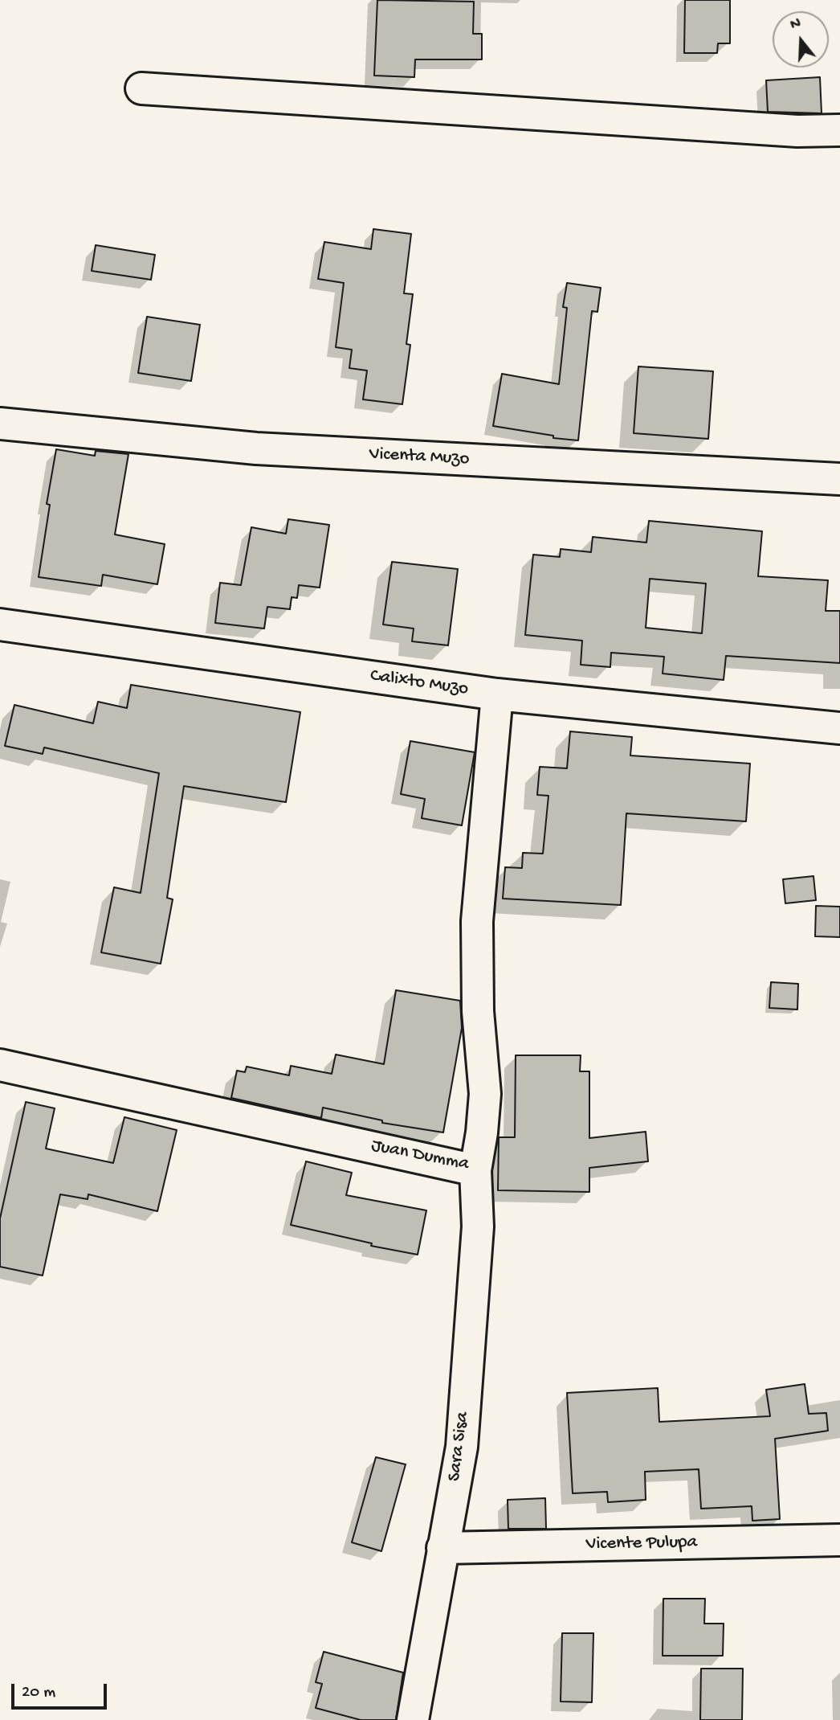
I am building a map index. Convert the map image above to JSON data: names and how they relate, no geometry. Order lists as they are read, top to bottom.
{
  "streets": {
    "street": [
      "Vicenta Muzo",
      "Calixto Muzo",
      "Juan Dumma",
      "Sara Sisa",
      "Vicente Pulupa"
    ]
  },
  "crossings": [
    ["Calixto Muzo", "Juan Dumma"],
    ["Juan Dumma", "Sara Sisa"],
    ["Sara Sisa", "Vicente Pulupa"]
  ],
  "scale_bar": "20 m",
  "north": "top"
}
